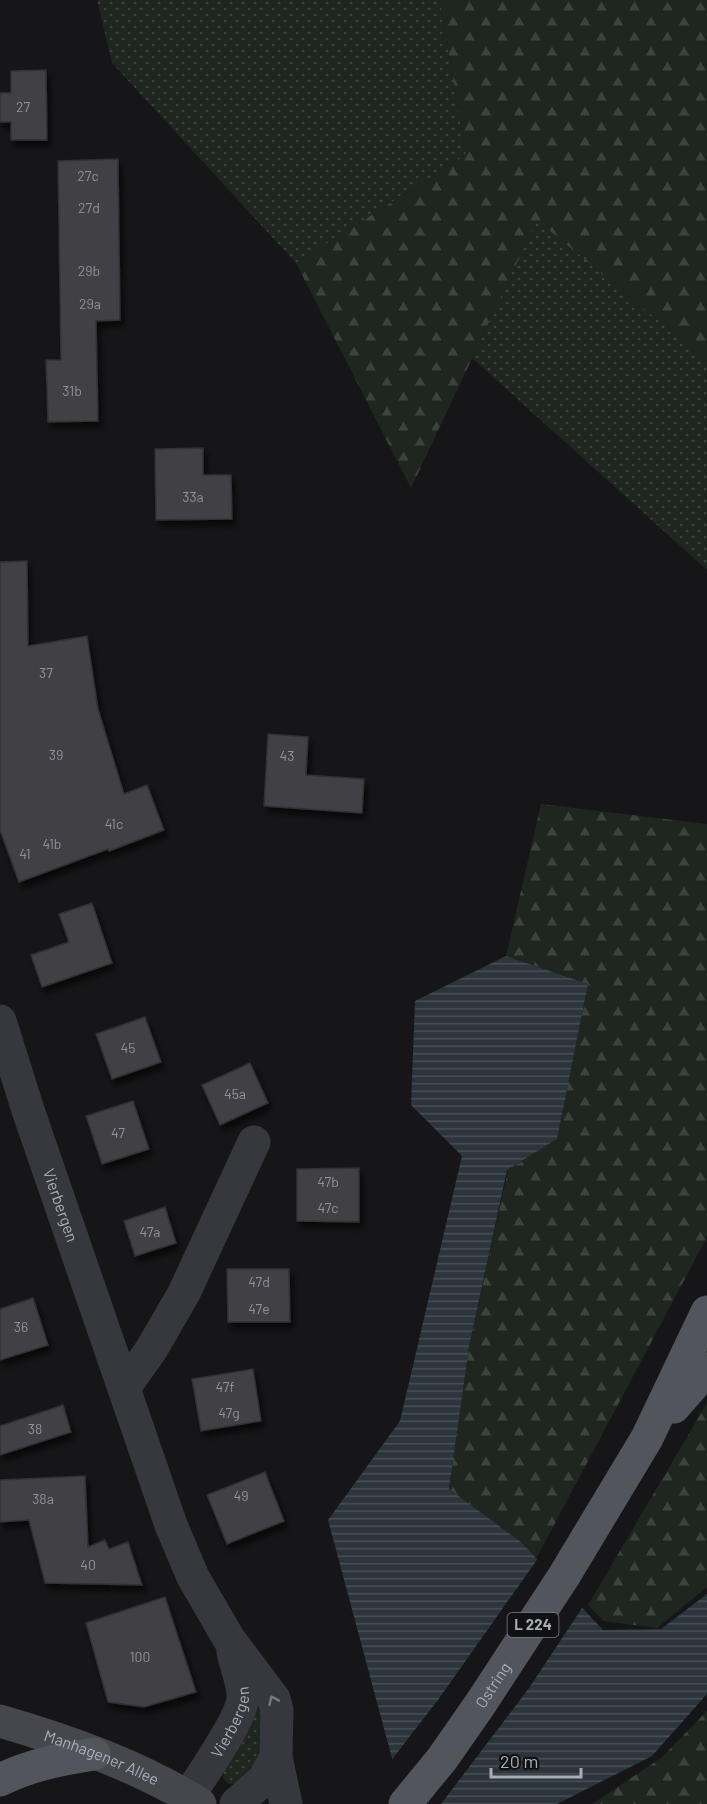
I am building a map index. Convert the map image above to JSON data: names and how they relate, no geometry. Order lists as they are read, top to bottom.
{
  "streets": {
    "main road": ["L 224", "Ostring", "Manhagener Allee"],
    "street": ["Vierbergen"]
  },
  "crossings": [
    ["Vierbergen", "Manhagener Allee"],
    ["L 224", "Ostring"]
  ],
  "house_numbers": [
    "27",
    "27c",
    "27d",
    "29b",
    "29a",
    "31b",
    "33a",
    "37",
    "39",
    "43",
    "41c",
    "41b",
    "41",
    "45",
    "45a",
    "47",
    "47b",
    "47c",
    "47a",
    "47d",
    "47e",
    "36",
    "47f",
    "47g",
    "38",
    "49",
    "38a",
    "40",
    "100"
  ],
  "scale_bar": "20 m"
}
